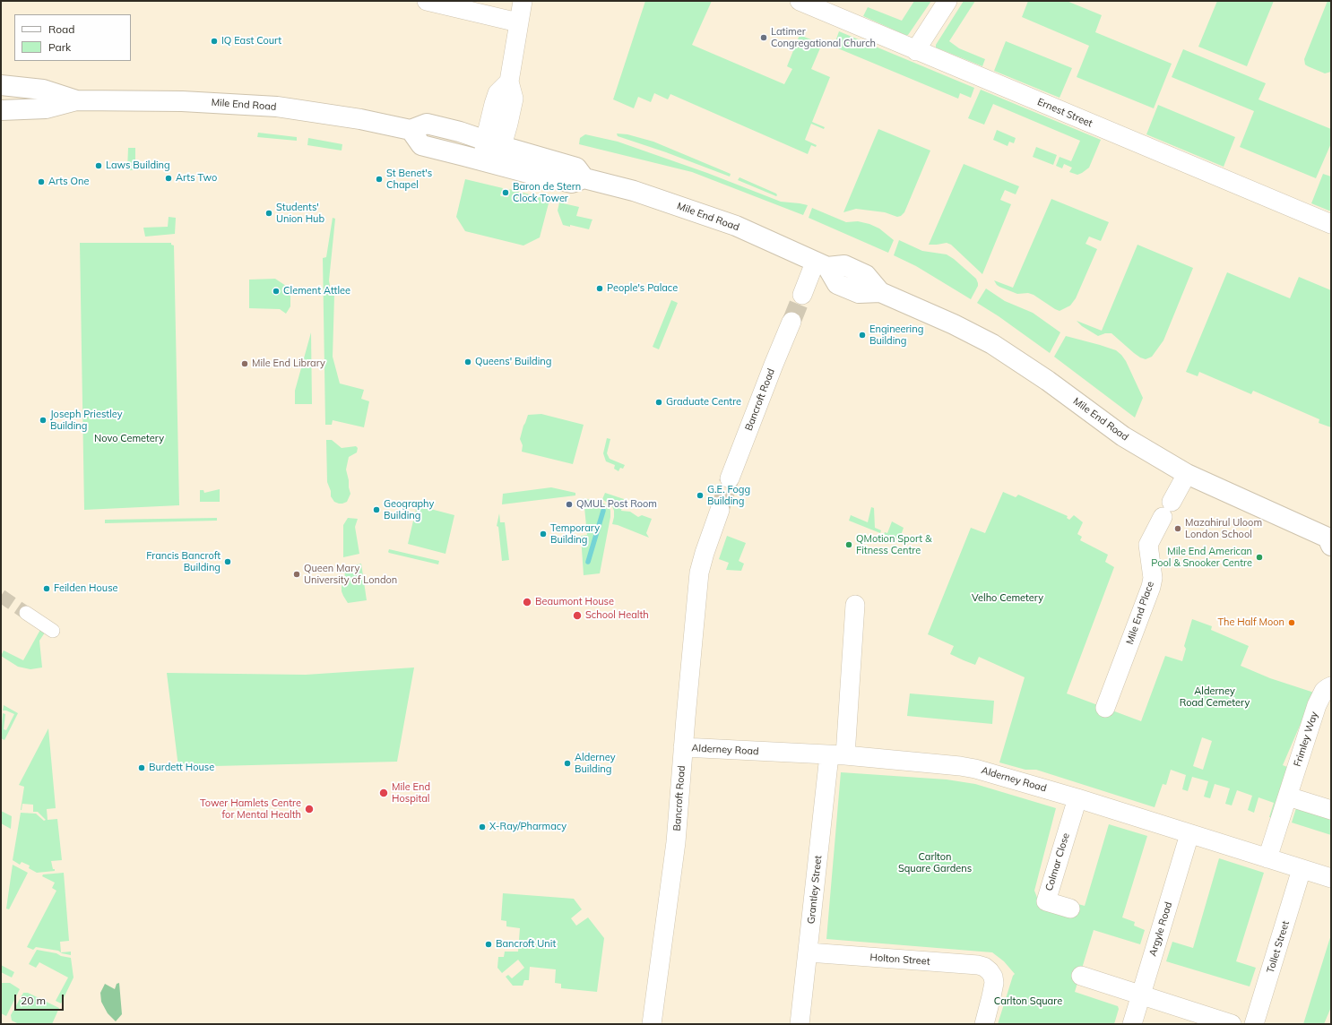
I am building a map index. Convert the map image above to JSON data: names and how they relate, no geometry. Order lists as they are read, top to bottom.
{
  "streets": {
    "highway": ["Mile End Road"],
    "street": [
      "Ernest Street",
      "Bancroft Road",
      "Mile End Place",
      "Frimley Way",
      "Alderney Road",
      "Colmar Close",
      "Grantley Street",
      "Argyle Road",
      "Tollet Street",
      "Holton Street"
    ]
  },
  "crossings": [
    ["Mile End Road", "Mile End Place"],
    ["Bancroft Road", "Alderney Road"],
    ["Frimley Way", "Alderney Road"],
    ["Alderney Road", "Colmar Close"],
    ["Alderney Road", "Grantley Street"],
    ["Alderney Road", "Argyle Road"],
    ["Alderney Road", "Tollet Street"],
    ["Grantley Street", "Holton Street"]
  ],
  "parks": [
    "Novo Cemetery",
    "Velho Cemetery",
    "Alderney Road Cemetery",
    "Carlton Square Gardens",
    "Carlton Square"
  ],
  "places": [
    "Latimer Congregational Church",
    "IQ East Court",
    "Laws Building",
    "Arts Two",
    "St Benet's Chapel",
    "Arts One",
    "Baron de Stern Clock Tower",
    "Students' Union Hub",
    "People's Palace",
    "Clement Attlee",
    "Engineering Building",
    "Queens' Building",
    "Mile End Library",
    "Graduate Centre",
    "Joseph Priestley Building",
    "G.E. Fogg Building",
    "QMUL Post Room",
    "Geography Building",
    "Mazahirul Uloom London School",
    "Temporary Building",
    "QMotion Sport & Fitness Centre",
    "Mile End American Pool & Snooker Centre",
    "Francis Bancroft Building",
    "Queen Mary University of London",
    "Feilden House",
    "Beaumont House",
    "School Health",
    "The Half Moon",
    "Alderney Building",
    "Burdett House",
    "Mile End Hospital",
    "Tower Hamlets Centre for Mental Health",
    "X-Ray/Pharmacy",
    "Bancroft Unit"
  ],
  "legend": ["Road", "Park"],
  "scale_bar": "20 m"
}
